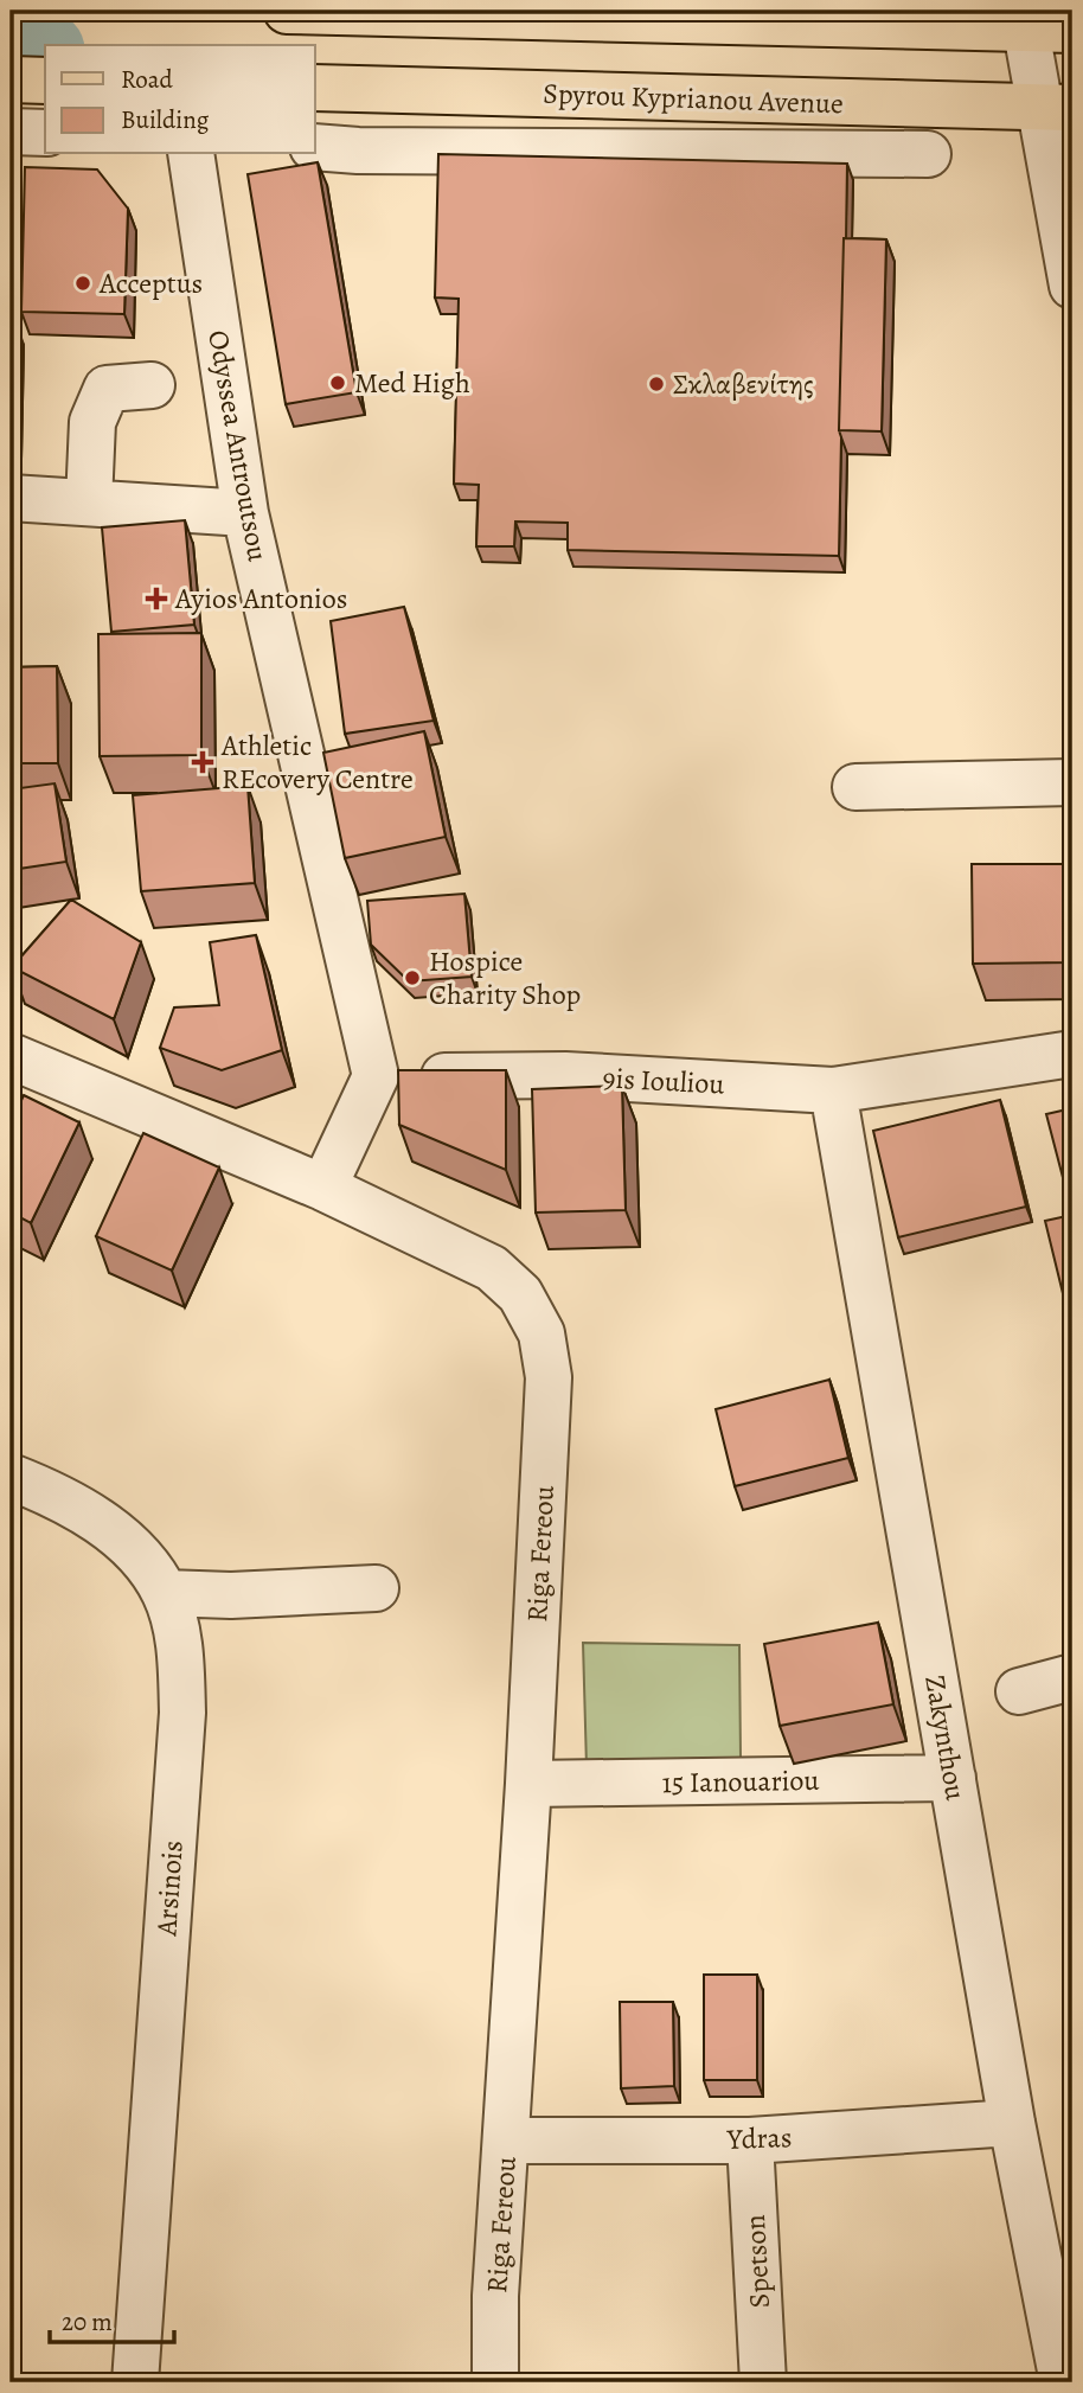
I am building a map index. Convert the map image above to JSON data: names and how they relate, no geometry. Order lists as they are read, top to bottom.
{
  "streets": {
    "main road": ["Spyrou Kyprianou Avenue"],
    "street": [
      "Odyssea Antroutsou",
      "9is Iouliou",
      "Riga Fereou",
      "Zakynthou",
      "15 Ianouariou",
      "Arsinois",
      "Ydras",
      "Spetson"
    ]
  },
  "crossings": [
    ["Odyssea Antroutsou", "9is Iouliou"],
    ["9is Iouliou", "Zakynthou"],
    ["Riga Fereou", "15 Ianouariou"],
    ["Riga Fereou", "Ydras"],
    ["Zakynthou", "15 Ianouariou"],
    ["Zakynthou", "Ydras"],
    ["Ydras", "Spetson"]
  ],
  "places": {
    "other": [
      "Acceptus",
      "Med High",
      "Σκλαβενίτης",
      "Hospice Charity Shop"
    ],
    "health": ["Ayios Antonios", "Athletic REcovery Centre"]
  },
  "legend": ["Road", "Building"],
  "scale_bar": "20 m"
}
